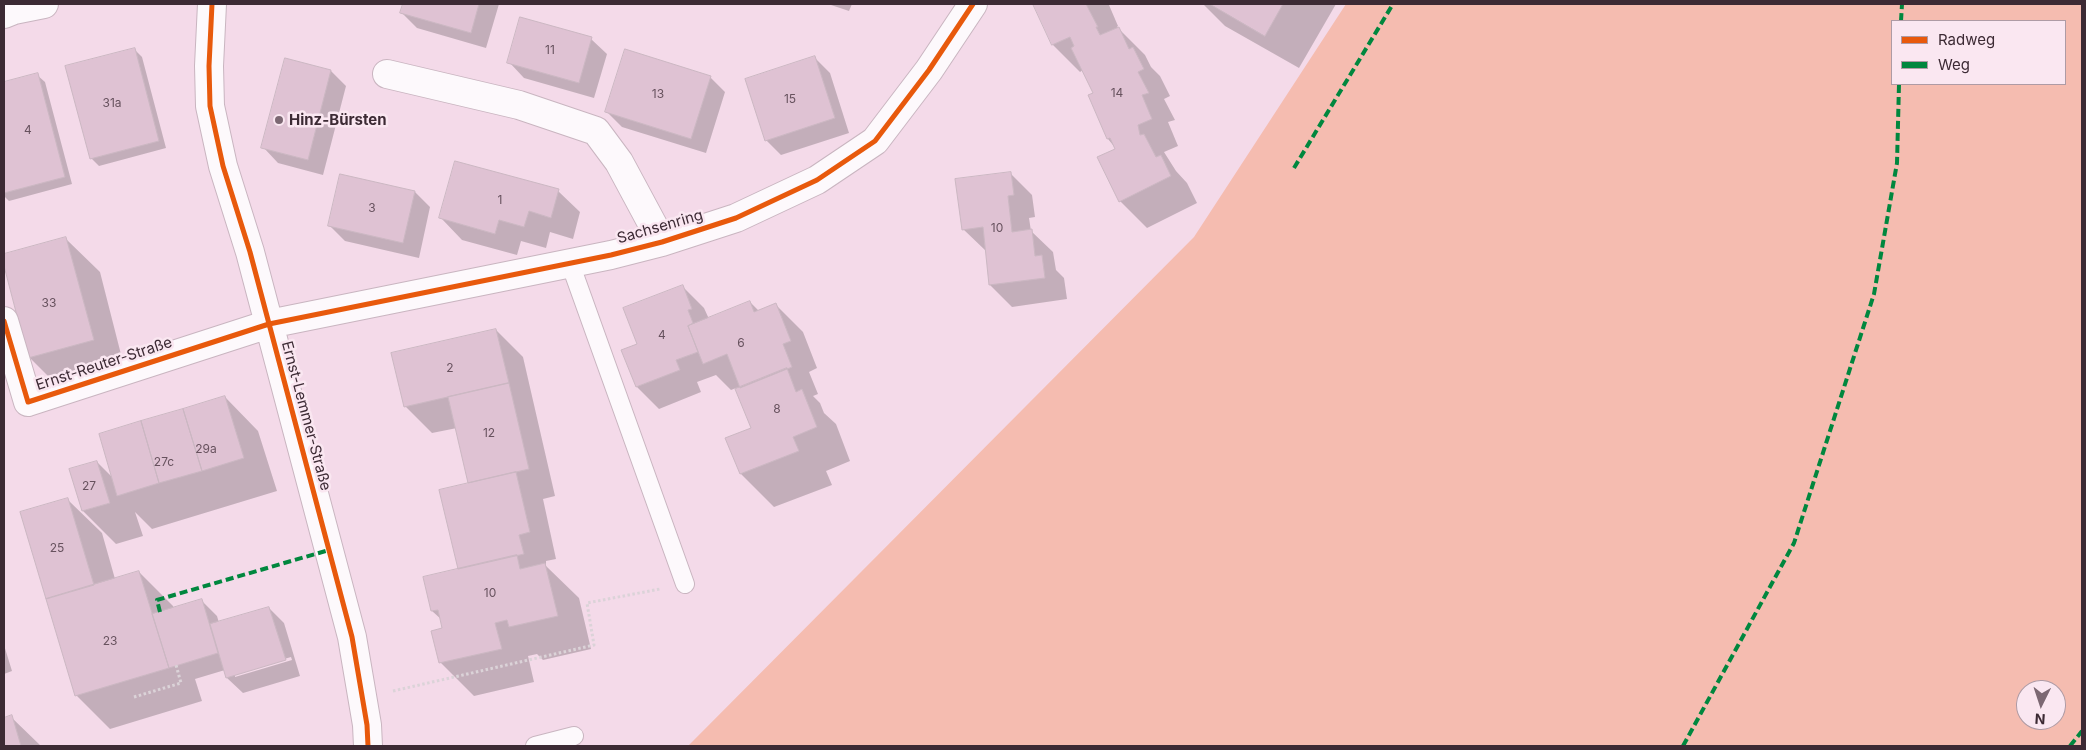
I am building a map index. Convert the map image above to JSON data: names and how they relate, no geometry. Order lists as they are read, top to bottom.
{
  "streets": {
    "street": ["Sachsenring", "Ernst-Reuter-Straße", "Ernst-Lemmer-Straße"]
  },
  "crossings": [
    ["Sachsenring", "Ernst-Reuter-Straße"],
    ["Sachsenring", "Ernst-Lemmer-Straße"],
    ["Ernst-Reuter-Straße", "Ernst-Lemmer-Straße"]
  ],
  "places": ["Hinz-Bürsten"],
  "house_numbers": [
    "11",
    "14",
    "13",
    "15",
    "31a",
    "4",
    "1",
    "3",
    "10",
    "33",
    "4",
    "6",
    "2",
    "8",
    "12",
    "29a",
    "27c",
    "27",
    "25",
    "10",
    "23"
  ],
  "legend": ["Radweg", "Weg"],
  "north": "bottom"
}
